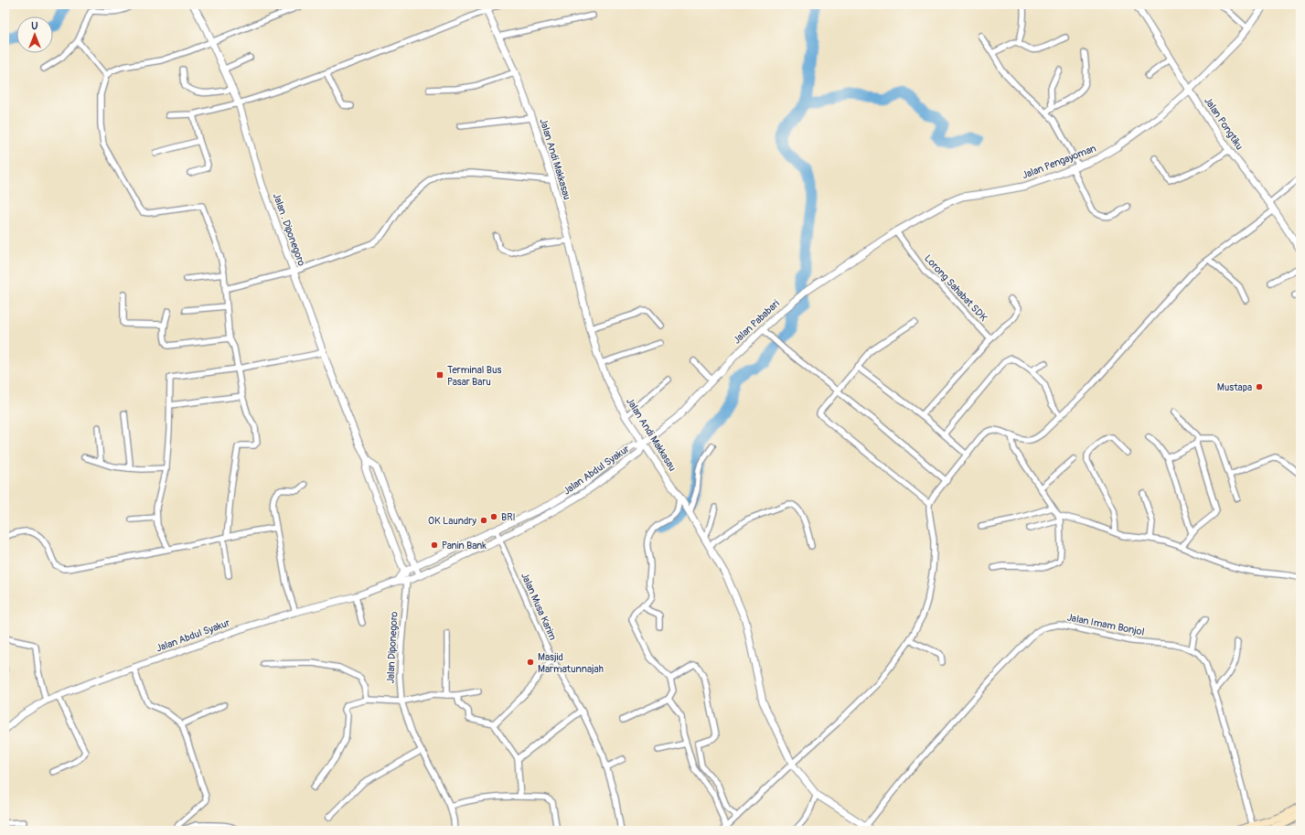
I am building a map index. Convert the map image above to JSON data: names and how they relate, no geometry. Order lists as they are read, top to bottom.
{
  "streets": {
    "street": [
      "Jalan Pongtiku",
      "Jalan Andi Makkasau",
      "Jalan Pengayoman",
      "Jalan . Diponegoro",
      "Lorong Sahabat SDK",
      "Jalan Pababari",
      "Jalan Abdul Syakur",
      "Jalan Musa Karim",
      "Jalan Imam Bonjol",
      "Jalan Diponegoro"
    ]
  },
  "crossings": [
    ["Jalan Pongtiku", "Jalan Pengayoman"],
    ["Jalan Andi Makkasau", "Jalan Pababari"],
    ["Jalan Andi Makkasau", "Jalan Abdul Syakur"],
    ["Jalan Andi Makkasau", "Jalan Imam Bonjol"],
    ["Jalan Pengayoman", "Lorong Sahabat SDK"],
    ["Jalan Pengayoman", "Jalan Pababari"],
    ["Jalan . Diponegoro", "Jalan Diponegoro"],
    ["Lorong Sahabat SDK", "Jalan Pababari"],
    ["Jalan Pababari", "Jalan Abdul Syakur"],
    ["Jalan Abdul Syakur", "Jalan Musa Karim"],
    ["Jalan Abdul Syakur", "Jalan Diponegoro"]
  ],
  "places": {
    "transit": ["Terminal Bus Pasar Baru"],
    "other": [
      "Mustapa",
      "BRI",
      "OK Laundry",
      "Panin Bank",
      "Masjid Marmatunnajah"
    ]
  },
  "north": "top"
}
